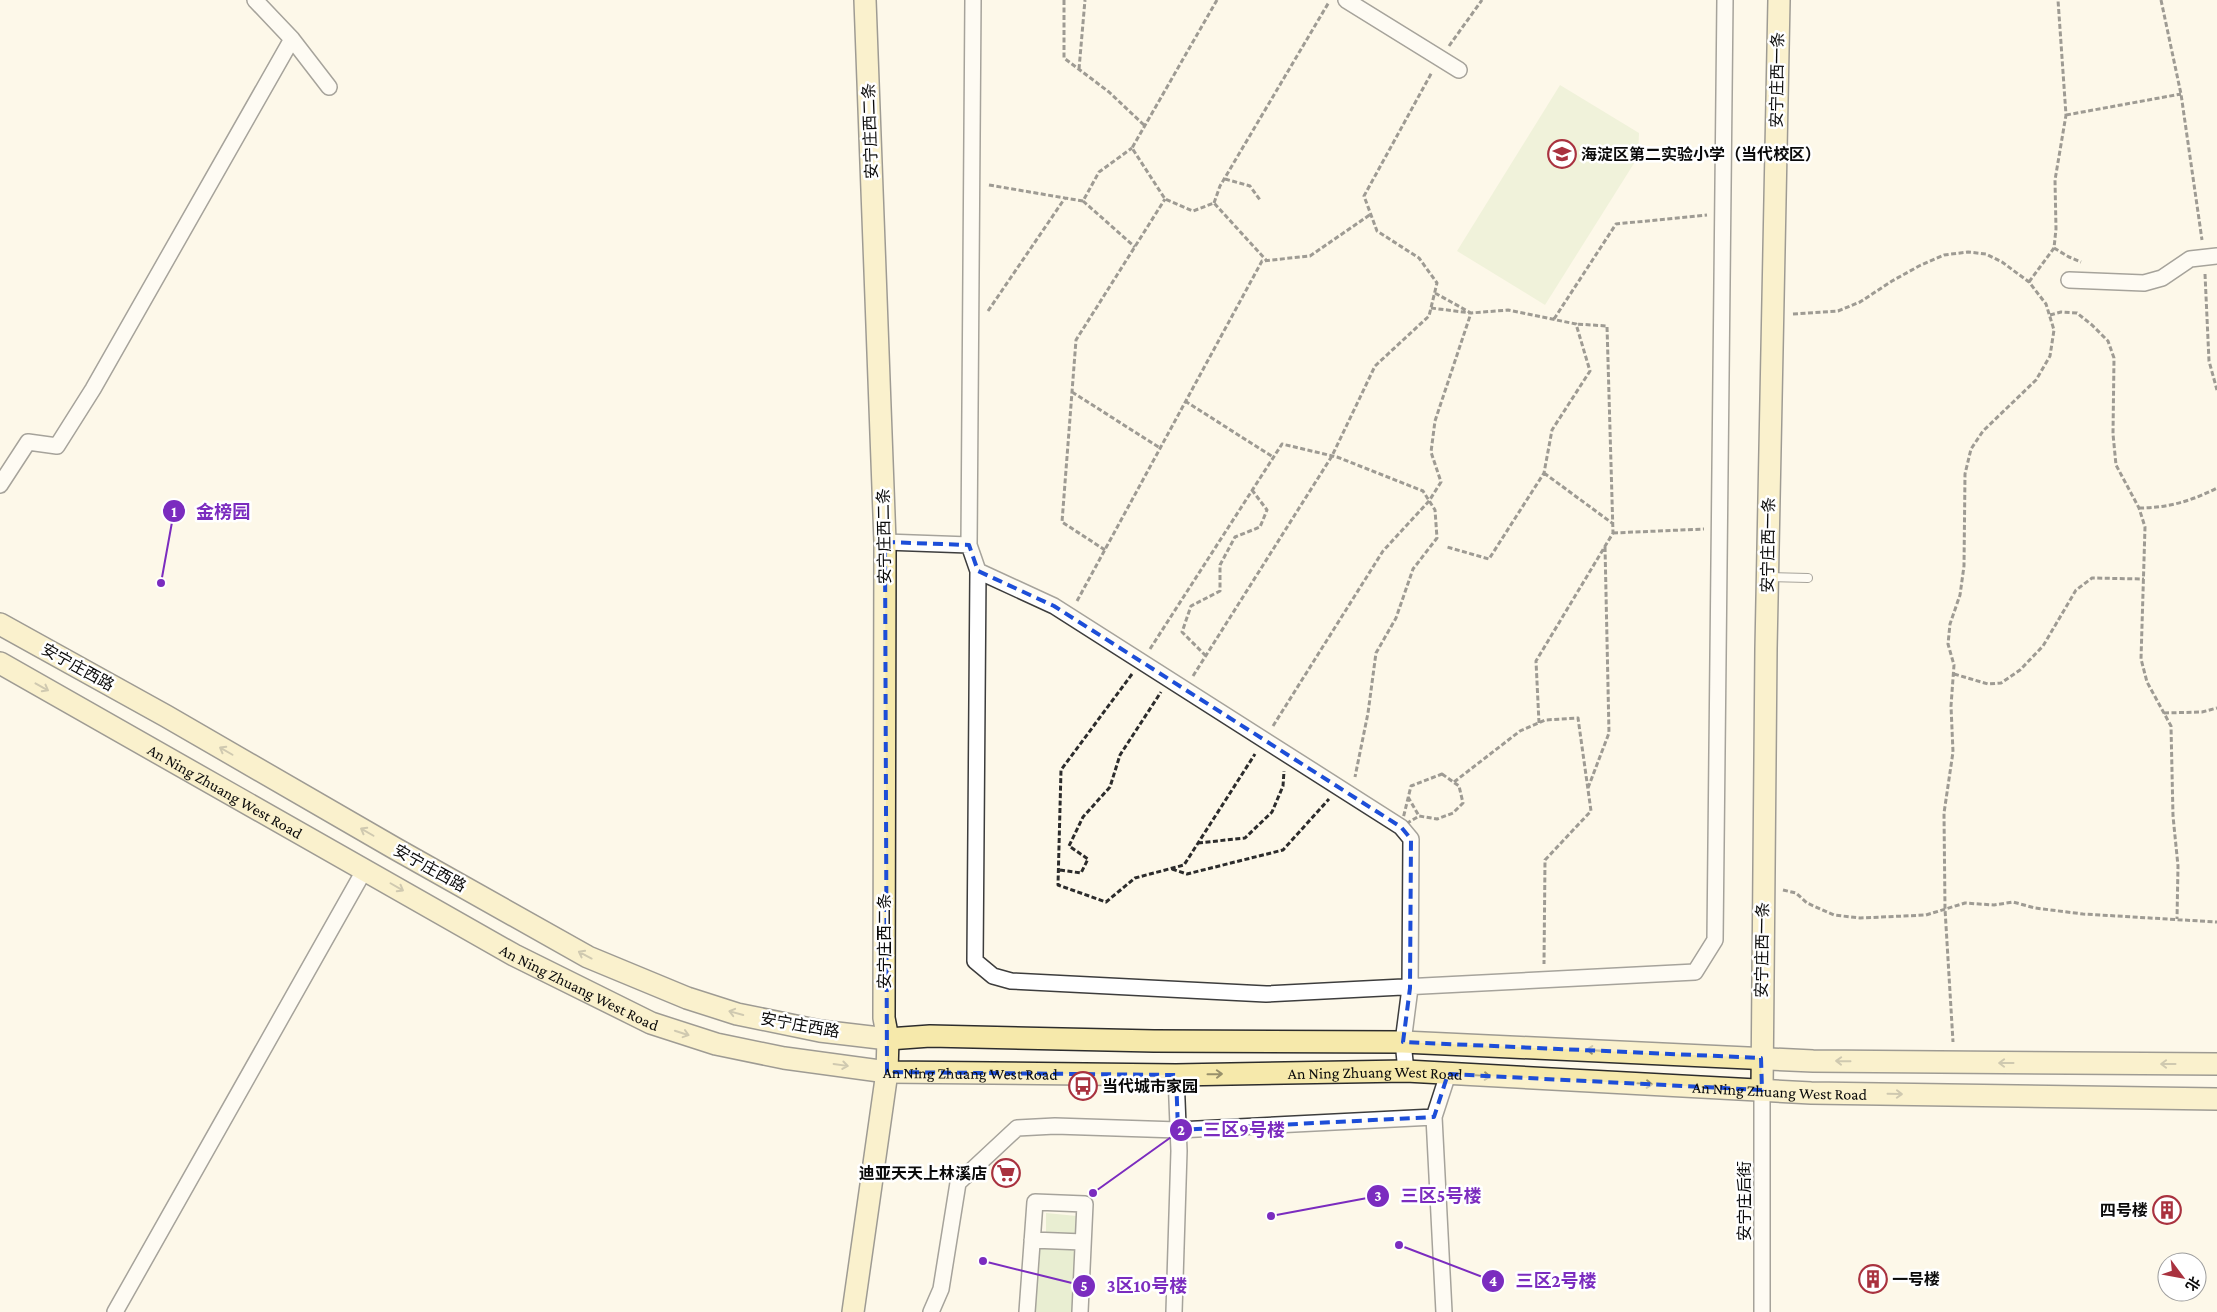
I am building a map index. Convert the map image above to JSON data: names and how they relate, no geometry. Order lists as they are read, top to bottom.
{
  "streets": {
    "main road": [
      "安宁庄西一条",
      "安宁庄西二条",
      "安宁庄西路",
      "An Ning Zhuang West Road"
    ],
    "street": ["安宁庄后街"]
  },
  "crossings": [
    ["安宁庄西一条", "安宁庄西路"],
    ["安宁庄西一条", "An Ning Zhuang West Road"],
    ["安宁庄西一条", "安宁庄后街"],
    ["安宁庄西二条", "安宁庄西路"],
    ["安宁庄西二条", "An Ning Zhuang West Road"],
    ["An Ning Zhuang West Road", "安宁庄后街"]
  ],
  "one_way": ["安宁庄西路", "An Ning Zhuang West Road"],
  "places": {
    "school or university": ["海淀区第二实验小学（当代校区）"],
    "other": [
      "金榜园",
      "三区9号楼",
      "三区5号楼",
      "三区2号楼",
      "3区10号楼"
    ],
    "bus stop": ["当代城市家园"],
    "supermarket": ["迪亚天天上林溪店"],
    "building": ["四号楼", "一号楼"]
  },
  "north": "bottom right"
}
